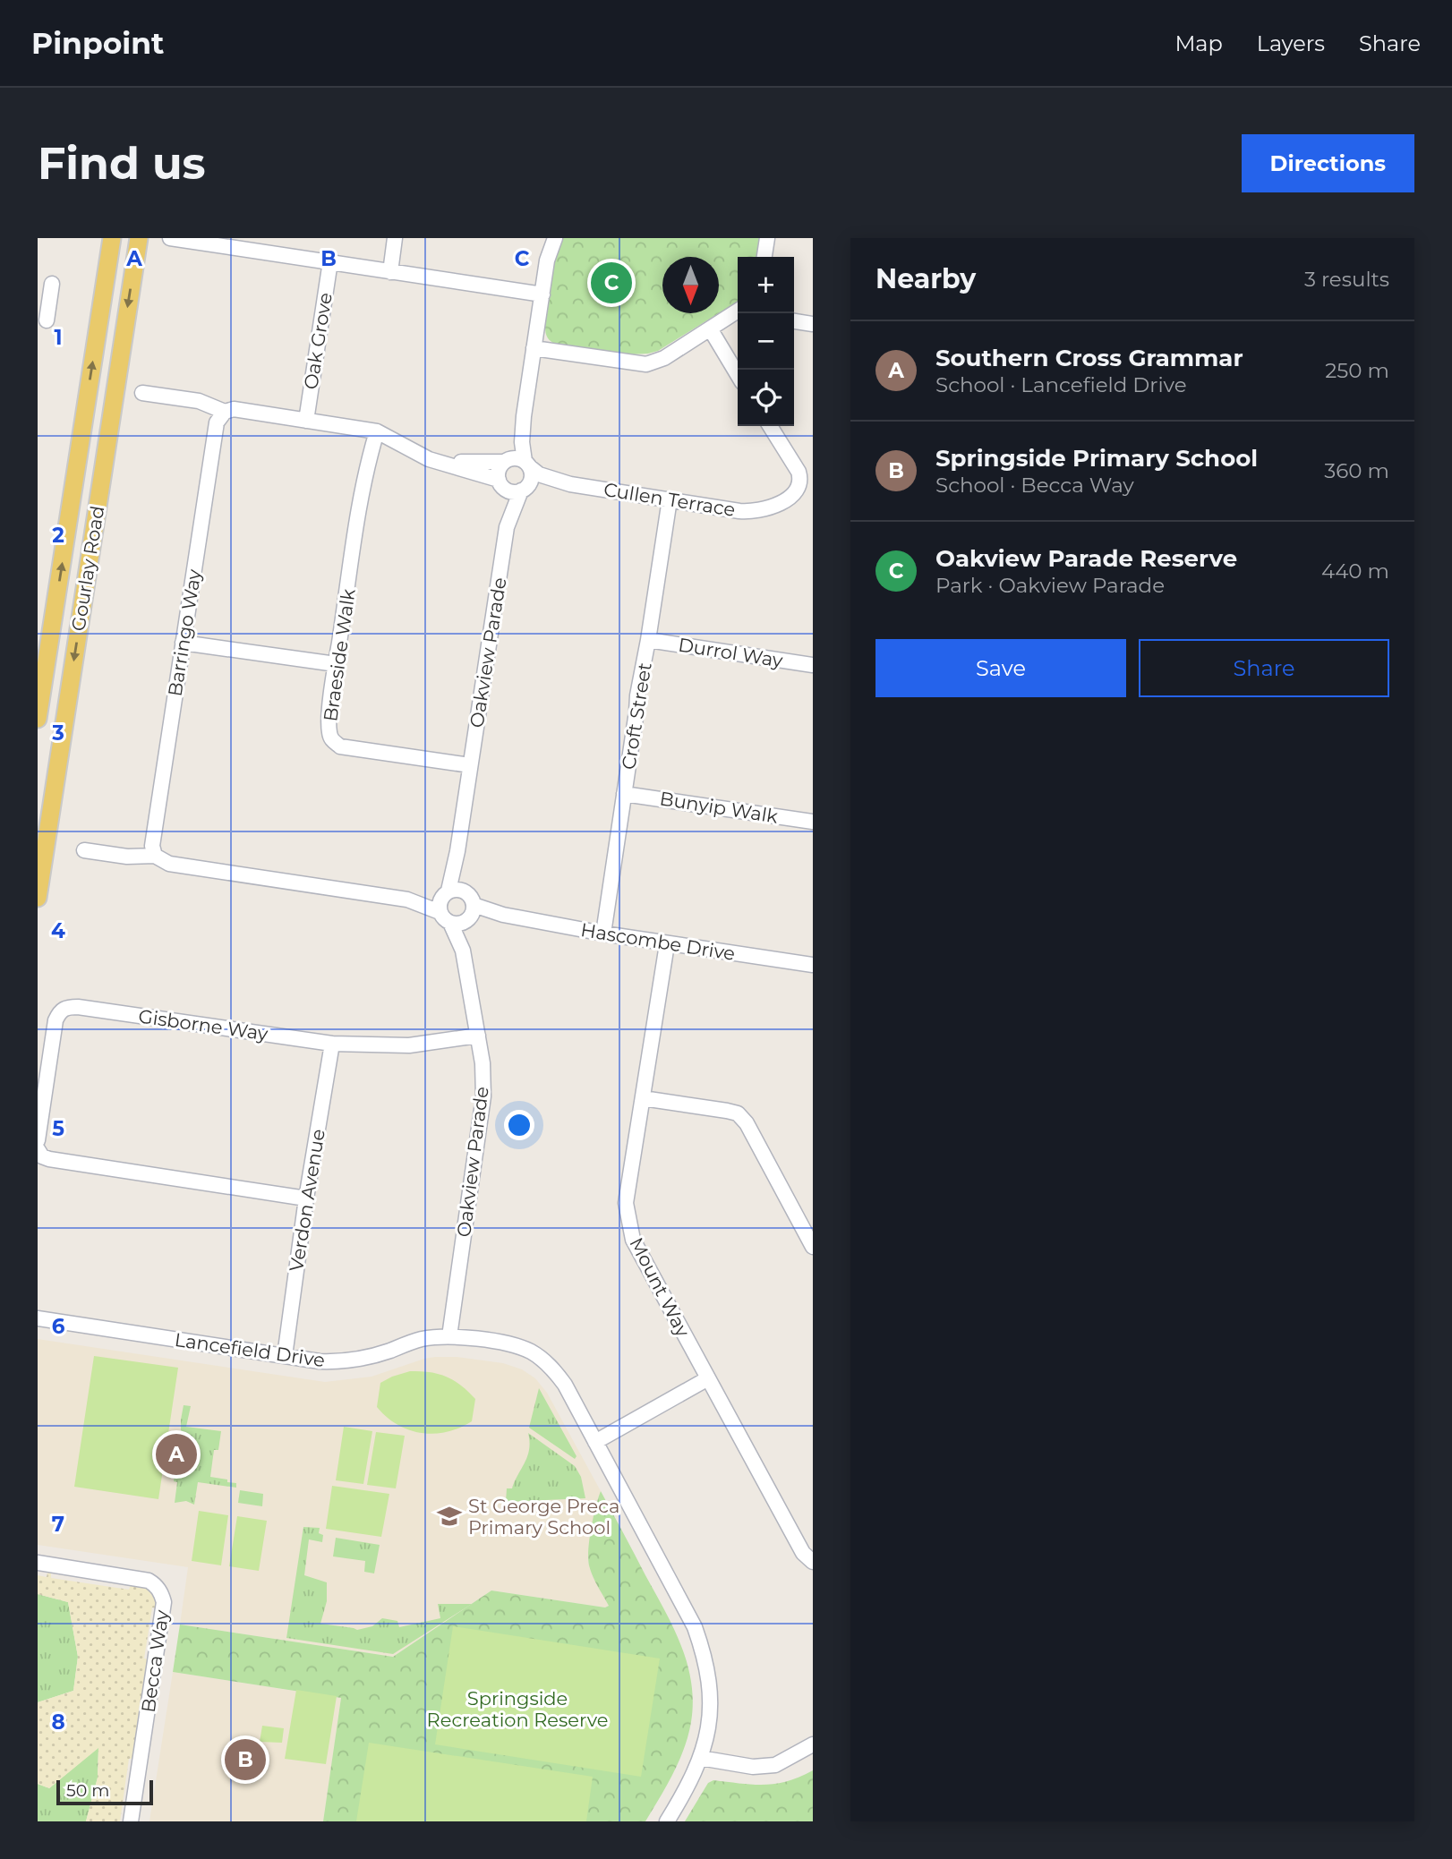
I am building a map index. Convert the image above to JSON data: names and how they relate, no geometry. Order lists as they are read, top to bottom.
{
  "streets": {
    "main road": ["Gourlay Road"],
    "street": [
      "Oak Grove",
      "Cullen Terrace",
      "Barringo Way",
      "Oakview Parade",
      "Durrol Way",
      "Braeside Walk",
      "Croft Street",
      "Bunyip Walk",
      "Hascombe Drive",
      "Gisborne Way",
      "Verdon Avenue",
      "Mount Way",
      "Lancefield Drive",
      "Becca Way"
    ]
  },
  "crossings": [
    ["Cullen Terrace", "Oakview Parade"],
    ["Cullen Terrace", "Croft Street"],
    ["Oakview Parade", "Braeside Walk"],
    ["Oakview Parade", "Hascombe Drive"],
    ["Oakview Parade", "Gisborne Way"],
    ["Oakview Parade", "Lancefield Drive"],
    ["Durrol Way", "Croft Street"],
    ["Croft Street", "Bunyip Walk"],
    ["Croft Street", "Hascombe Drive"],
    ["Hascombe Drive", "Mount Way"],
    ["Gisborne Way", "Verdon Avenue"],
    ["Verdon Avenue", "Lancefield Drive"]
  ],
  "parks": ["Springside Recreation Reserve"],
  "places": {
    "school or university": ["St George Preca Primary School"]
  },
  "scale_bar": "50 m",
  "north": "bottom",
  "page": {
    "header": "Pinpoint",
    "nav": ["Map", "Layers", "Share"],
    "buttons": [
      "Directions",
      ["Save", "Share"]
    ],
    "title": "Find us",
    "heading": ["Nearby", "3 results"],
    "map_buttons": ["+", "−"],
    "pins": ["C", "A", "B"],
    "list": [
      {
        "mark": "A",
        "name": "Southern Cross Grammar",
        "note": "School · Lancefield Drive",
        "value": "250 m"
      },
      {
        "mark": "B",
        "name": "Springside Primary School",
        "note": "School · Becca Way",
        "value": "360 m"
      },
      {
        "mark": "C",
        "name": "Oakview Parade Reserve",
        "note": "Park · Oakview Parade",
        "value": "440 m"
      }
    ],
    "scale": "50 m"
  },
  "grid": {
    "columns": ["A", "B", "C"],
    "rows": [
      "1",
      "2",
      "3",
      "4",
      "5",
      "6",
      "7",
      "8"
    ]
  }
}
